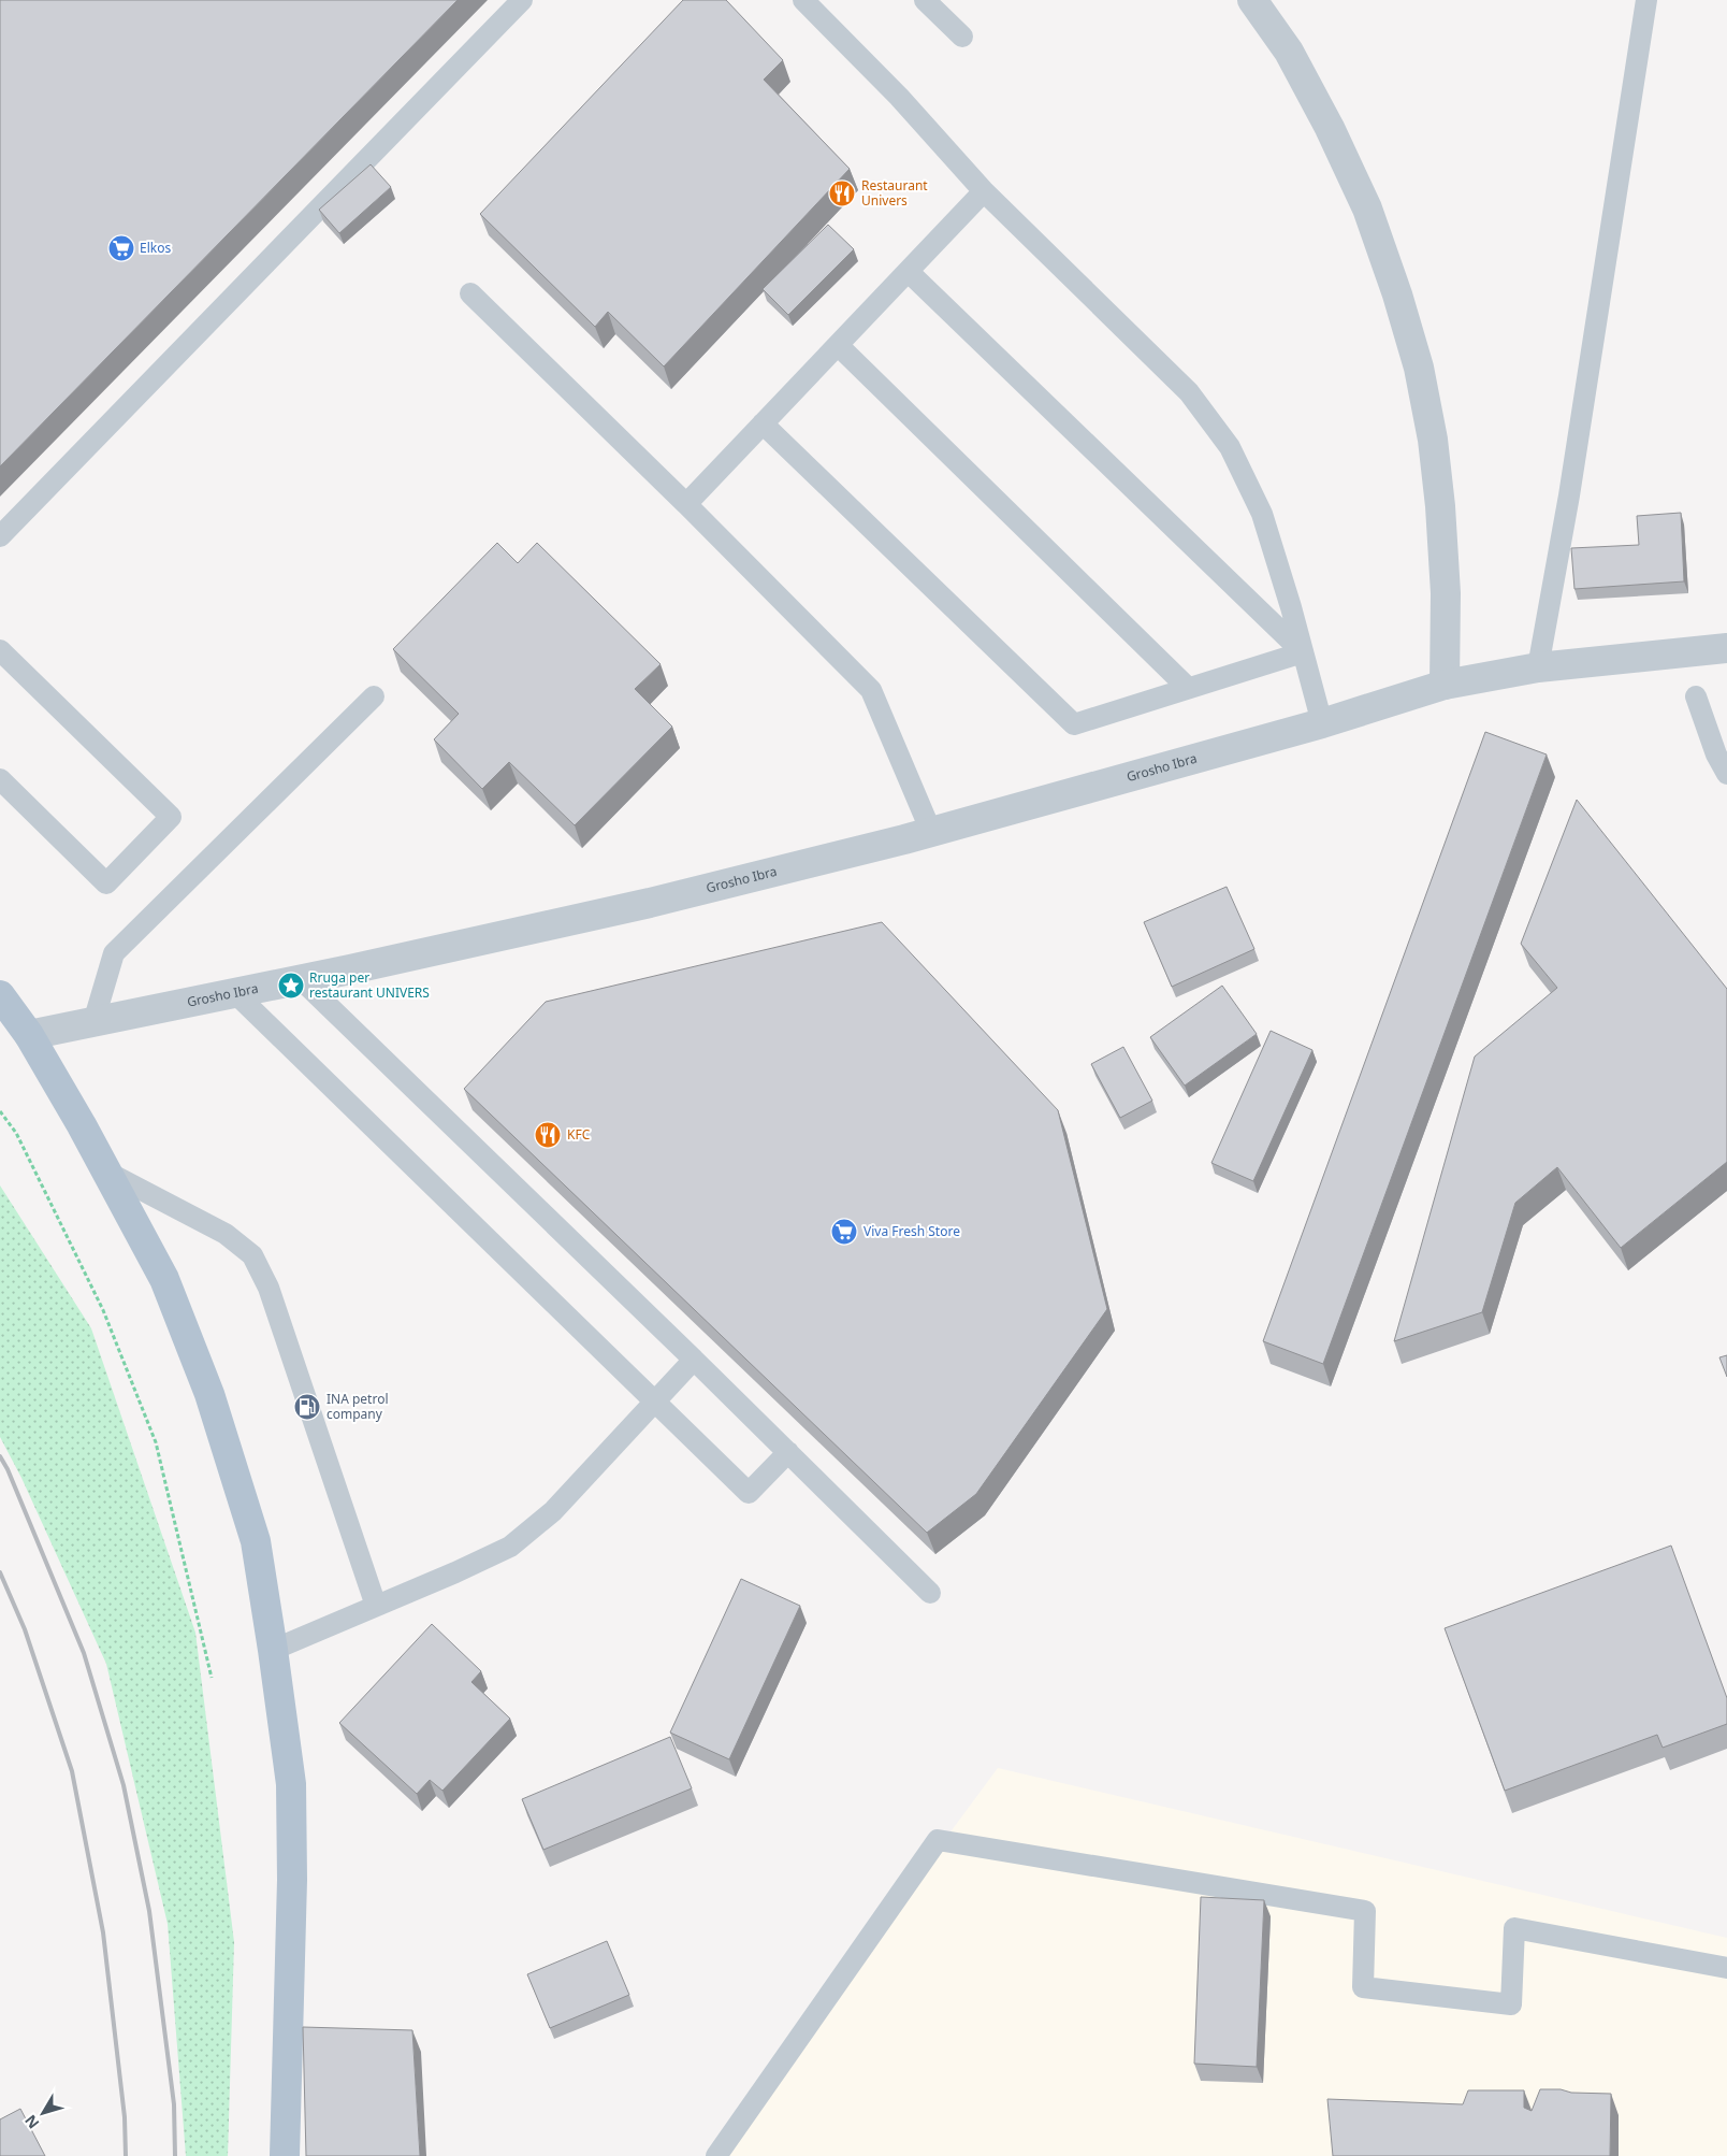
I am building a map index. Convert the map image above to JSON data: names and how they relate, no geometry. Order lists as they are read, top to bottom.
{
  "streets": {
    "street": ["Grosho Ibra"]
  },
  "places": {
    "restaurant": ["Restaurant Univers", "KFC"],
    "supermarket": ["Elkos", "Viva Fresh Store"],
    "place": ["Rruga per restaurant UNIVERS"],
    "fuel station": ["INA petrol company"]
  },
  "north": "bottom left"
}
